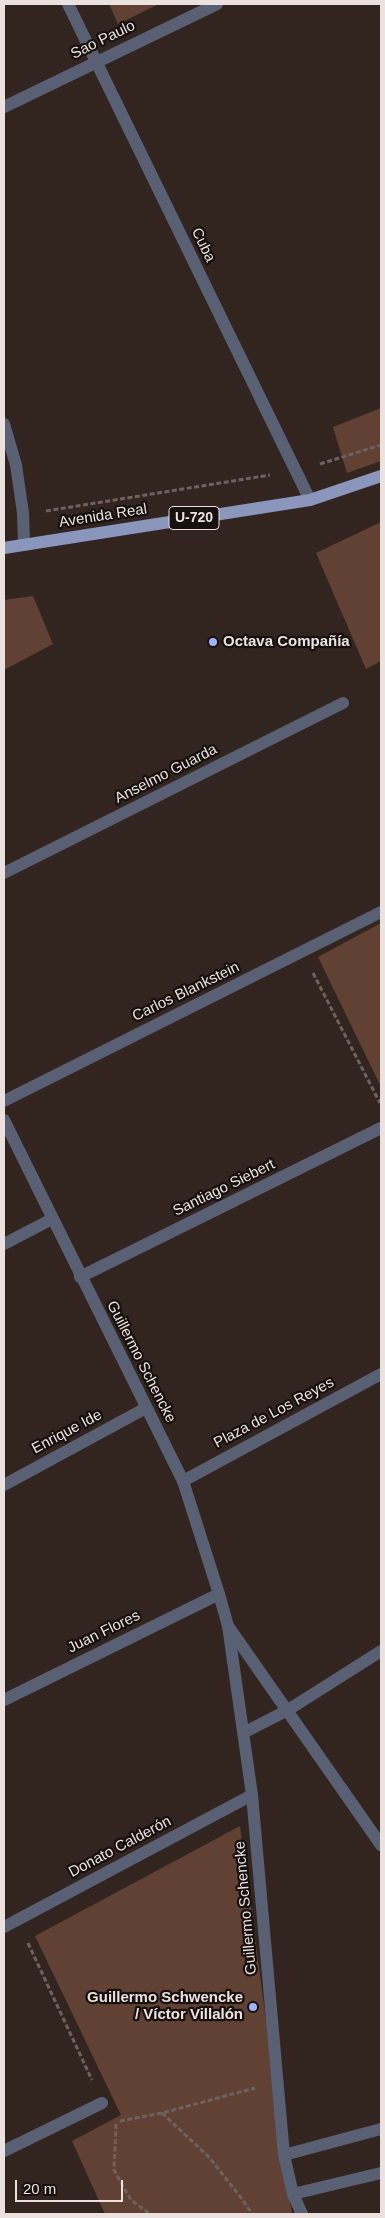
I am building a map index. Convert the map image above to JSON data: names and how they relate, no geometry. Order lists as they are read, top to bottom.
{
  "streets": {
    "main road": ["Avenida Real", "U-720"],
    "street": [
      "Sao Paulo",
      "Cuba",
      "Anselmo Guarda",
      "Carlos Blankstein",
      "Santiago Siebert",
      "Guillermo Schencke",
      "Plaza de Los Reyes",
      "Enrique Ide",
      "Juan Flores",
      "Donato Calderón"
    ]
  },
  "crossings": [
    ["Sao Paulo", "Cuba"],
    ["Cuba", "Avenida Real"],
    ["Santiago Siebert", "Guillermo Schencke"],
    ["Guillermo Schencke", "Plaza de Los Reyes"],
    ["Guillermo Schencke", "Enrique Ide"],
    ["Guillermo Schencke", "Juan Flores"],
    ["Guillermo Schencke", "Donato Calderón"]
  ],
  "places": ["Octava Compañía", "Guillermo Schwencke / Víctor Villalón"],
  "scale_bar": "20 m"
}
